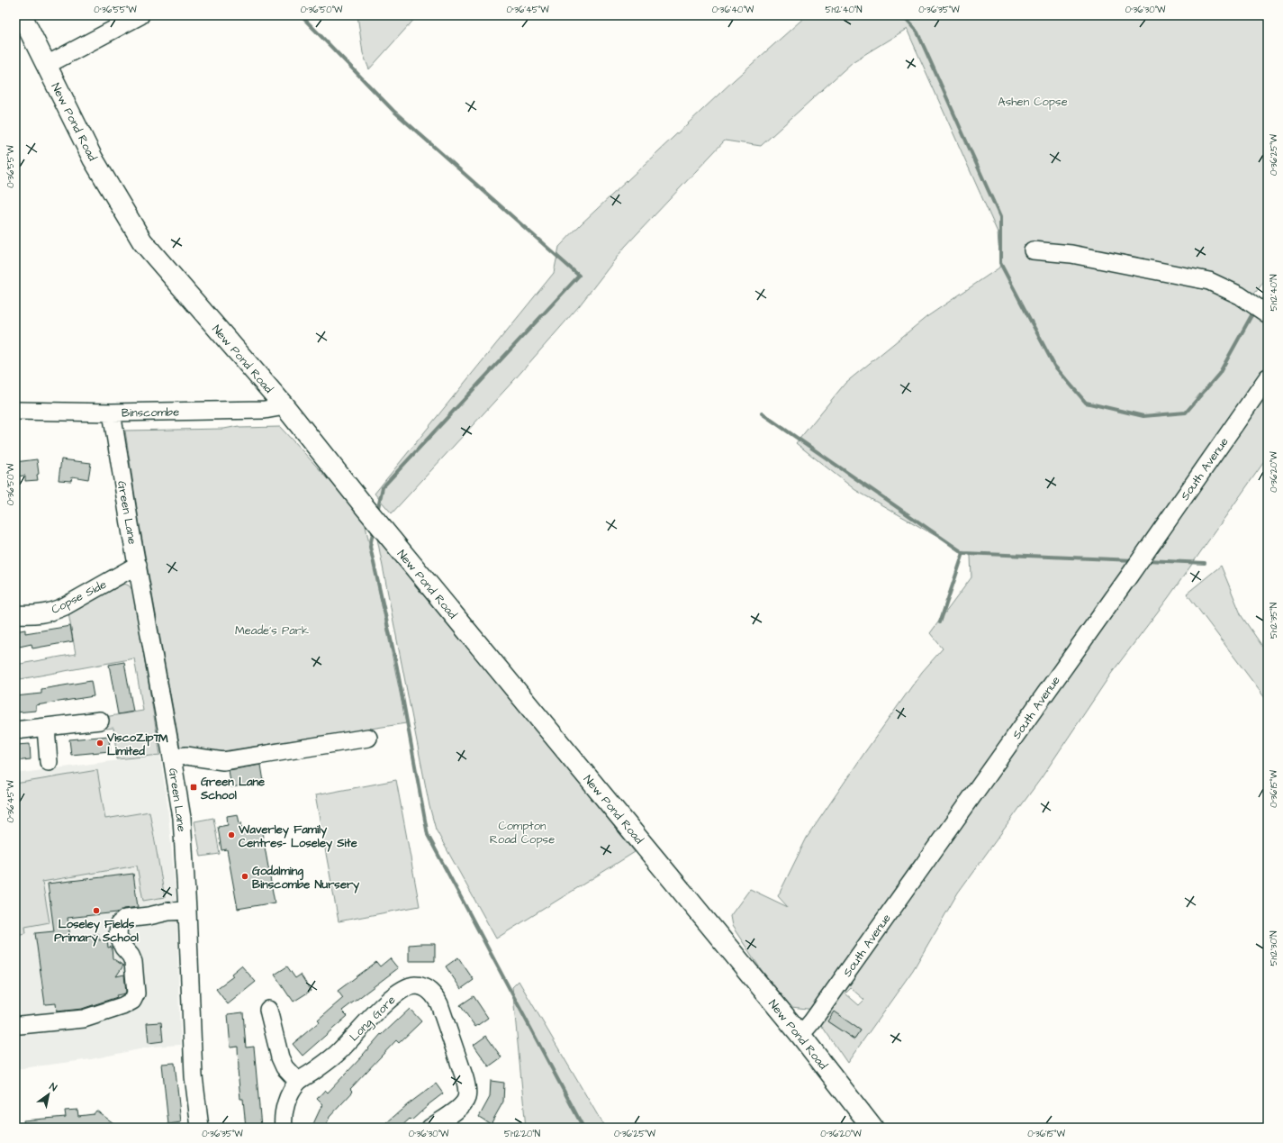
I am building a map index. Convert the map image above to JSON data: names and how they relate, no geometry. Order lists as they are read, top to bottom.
{
  "streets": {
    "main road": ["New Pond Road"],
    "street": [
      "Binscombe",
      "South Avenue",
      "Green Lane",
      "Copse Side",
      "Long Gore"
    ]
  },
  "crossings": [
    ["New Pond Road", "Binscombe"],
    ["New Pond Road", "South Avenue"],
    ["Binscombe", "Green Lane"],
    ["Green Lane", "Copse Side"]
  ],
  "parks": ["Ashen Copse", "Meade's Park", "Compton Road Copse"],
  "places": {
    "other": [
      "ViscoZip™ Limited",
      "Waverley Family Centres- Loseley Site",
      "Godalming Binscombe Nursery",
      "Loseley Fields Primary School"
    ],
    "transit": ["Green Lane School"]
  },
  "north": "top right",
  "coordinates": [
    "0°36'55\"W",
    "0°36'50\"W",
    "0°36'45\"W",
    "0°36'40\"W",
    "51°12'40\"N",
    "0°36'35\"W",
    "0°36'30\"W",
    "0°36'25\"W",
    "0°36'20\"W",
    "51°12'35\"N",
    "0°36'15\"W",
    "51°12'30\"N",
    "51°12'20\"N"
  ]
}
